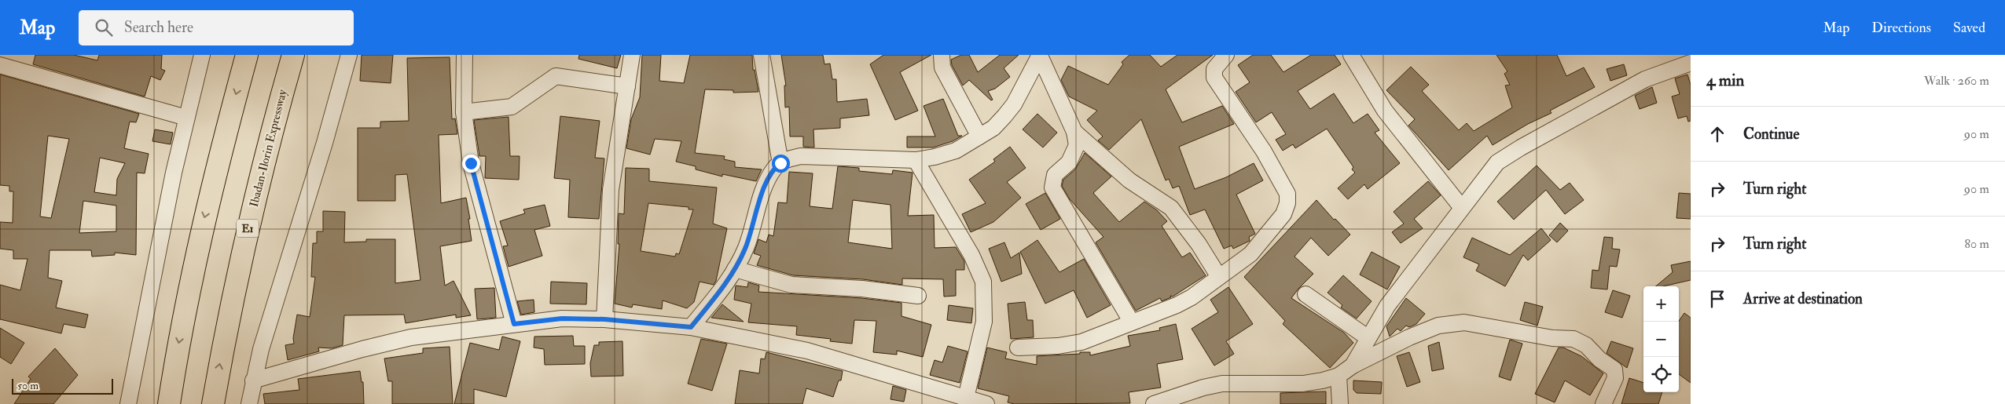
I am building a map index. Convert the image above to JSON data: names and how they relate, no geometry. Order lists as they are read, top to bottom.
{
  "streets": {
    "highway": ["Ibadan-Ilorin Expressway", "E1"]
  },
  "scale_bar": "50 m",
  "page": {
    "header": "Map",
    "search": "Search here",
    "nav": ["Map", "Directions", "Saved"],
    "heading": ["4 min", "Walk · 260 m"],
    "list": [
      ["Continue", "90 m"],
      ["Turn right", "90 m"],
      ["Turn right", "80 m"],
      "Arrive at destination"
    ],
    "map_buttons": ["+", "−"],
    "scale": "50 m"
  }
}
